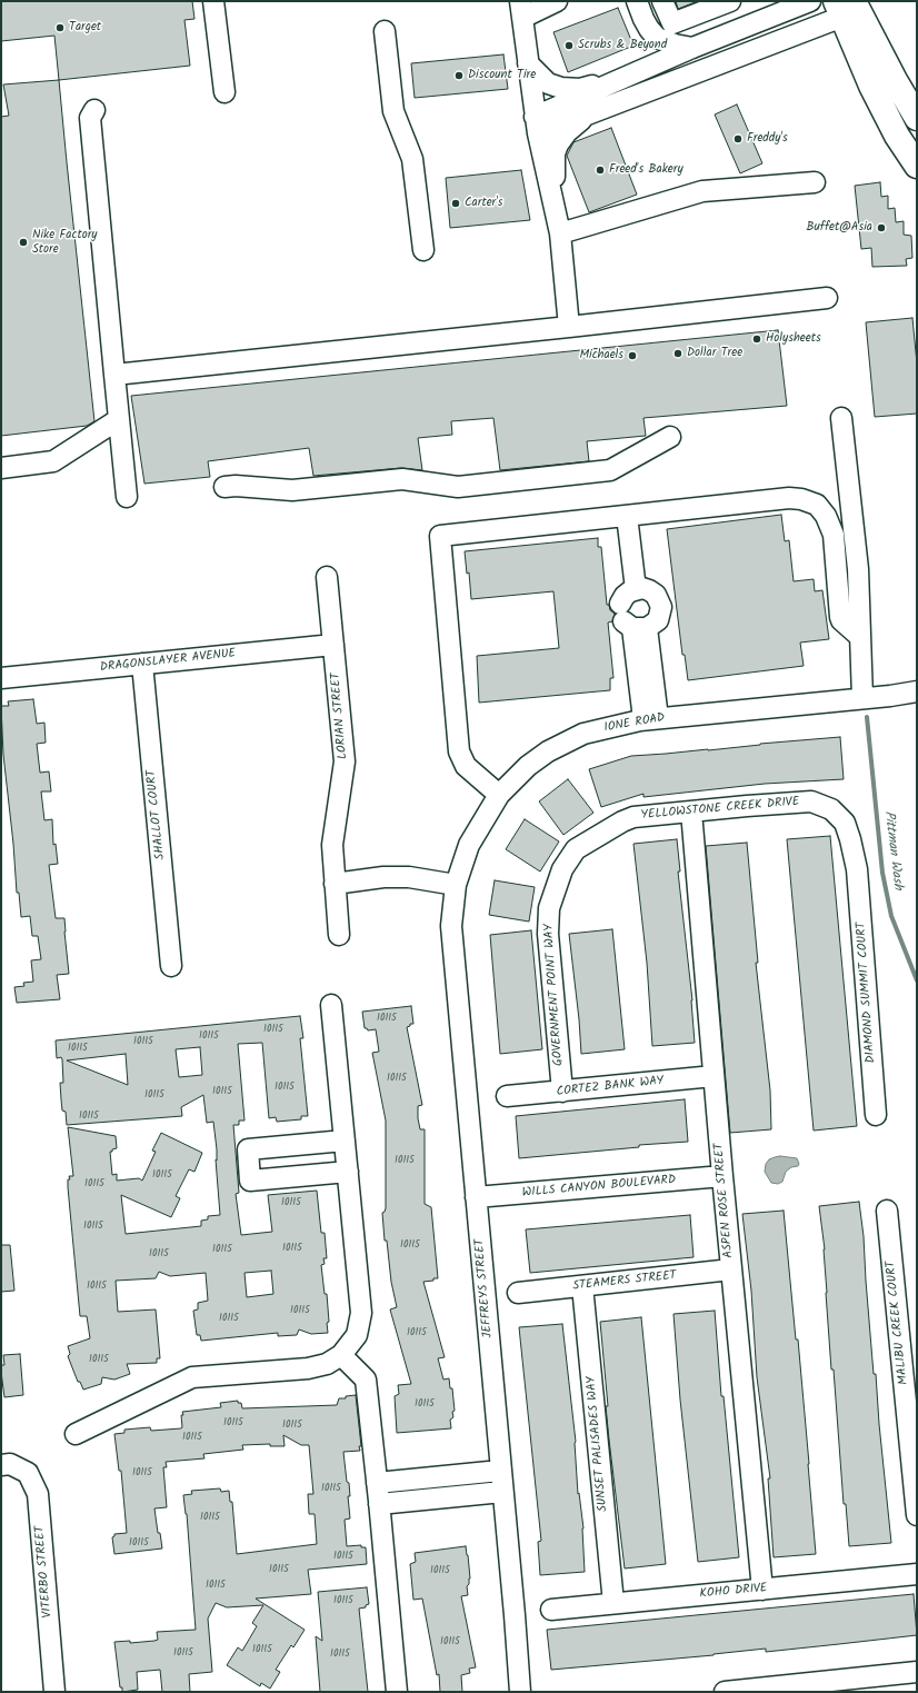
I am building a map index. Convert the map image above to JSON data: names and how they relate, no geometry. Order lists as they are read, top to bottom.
{
  "streets": {
    "street": [
      "DRAGONSLAYER AVENUE",
      "LORIAN STREET",
      "IONE ROAD",
      "YELLOWSTONE CREEK DRIVE",
      "SHALLOT COURT",
      "DIAMOND SUMMIT COURT",
      "GOVERNMENT POINT WAY",
      "CORTEZ BANK WAY",
      "WILLS CANYON BOULEVARD",
      "ASPEN ROSE STREET",
      "STEAMERS STREET",
      "JEFFREYS STREET",
      "MALIBU CREEK COURT",
      "SUNSET PALISADES WAY",
      "VITERBO STREET",
      "KOHO DRIVE"
    ]
  },
  "crossings": [
    ["DRAGONSLAYER AVENUE", "LORIAN STREET"],
    ["DRAGONSLAYER AVENUE", "SHALLOT COURT"],
    ["IONE ROAD", "JEFFREYS STREET"],
    ["YELLOWSTONE CREEK DRIVE", "DIAMOND SUMMIT COURT"],
    ["YELLOWSTONE CREEK DRIVE", "GOVERNMENT POINT WAY"],
    ["YELLOWSTONE CREEK DRIVE", "ASPEN ROSE STREET"],
    ["GOVERNMENT POINT WAY", "CORTEZ BANK WAY"],
    ["CORTEZ BANK WAY", "ASPEN ROSE STREET"],
    ["WILLS CANYON BOULEVARD", "ASPEN ROSE STREET"],
    ["WILLS CANYON BOULEVARD", "JEFFREYS STREET"],
    ["ASPEN ROSE STREET", "STEAMERS STREET"],
    ["ASPEN ROSE STREET", "KOHO DRIVE"],
    ["STEAMERS STREET", "SUNSET PALISADES WAY"],
    ["SUNSET PALISADES WAY", "KOHO DRIVE"]
  ],
  "water": ["Pittman Wash"],
  "places": [
    "Target",
    "Scrubs & Beyond",
    "Discount Tire",
    "Freddy's",
    "Freed's Bakery",
    "Carter's",
    "Buffet@Asia",
    "Nike Factory Store",
    "Holysheets",
    "Dollar Tree",
    "Michaels"
  ],
  "house_numbers": [
    "10115",
    "10115",
    "10115",
    "10115",
    "10115",
    "10115",
    "10115",
    "10115",
    "10115",
    "10115",
    "10115",
    "10115",
    "10115",
    "10115",
    "10115",
    "10115",
    "10115",
    "10115",
    "10115",
    "10115",
    "10115",
    "10115",
    "10115",
    "10115",
    "10115",
    "10115",
    "10115",
    "10115",
    "10115",
    "10115",
    "10115",
    "10115",
    "10115",
    "10115",
    "10115",
    "10115",
    "10115",
    "10115",
    "10115",
    "10115",
    "10115"
  ]
}
